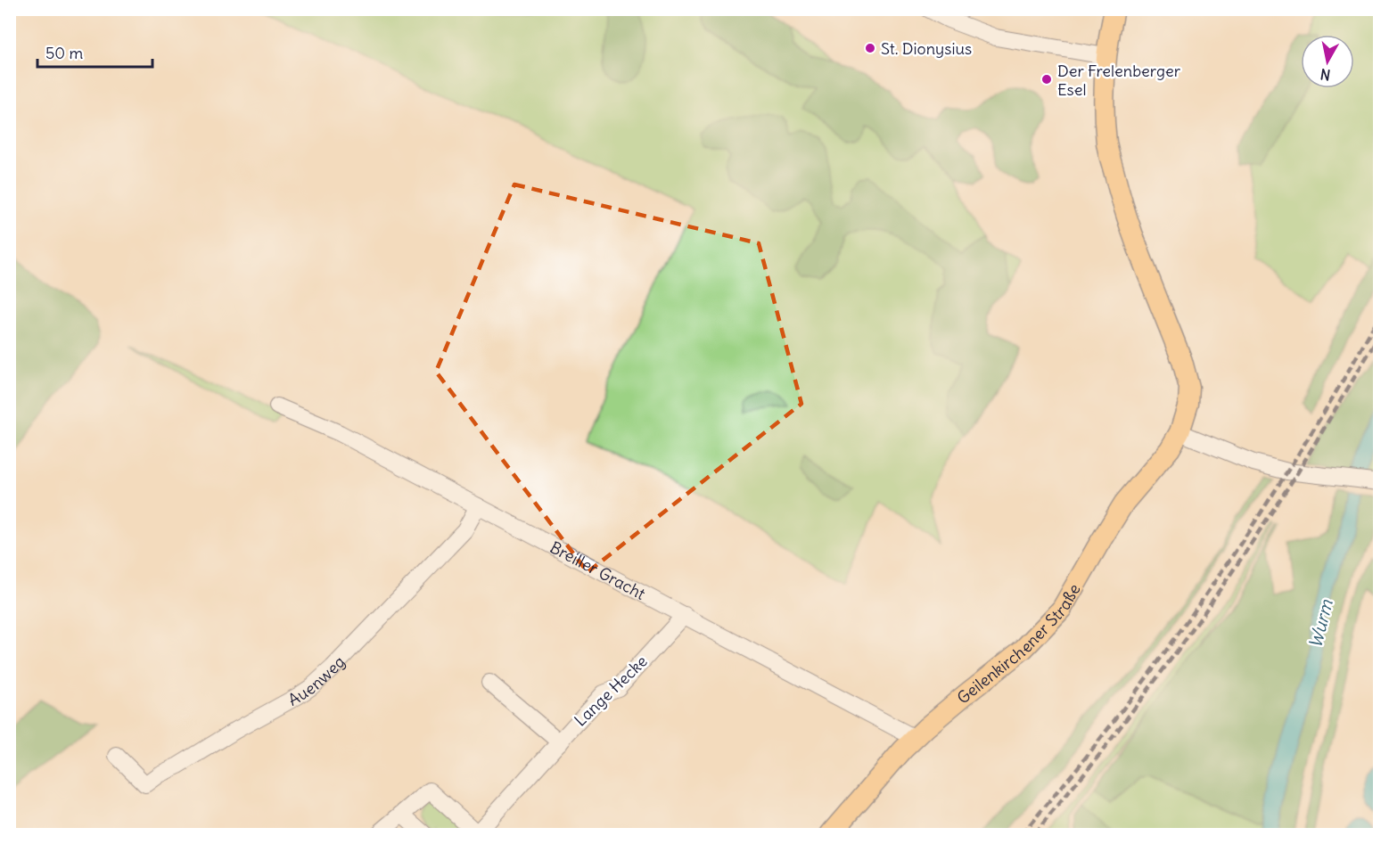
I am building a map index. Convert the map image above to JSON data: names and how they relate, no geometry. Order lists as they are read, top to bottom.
{
  "streets": {
    "main road": ["Geilenkirchener Straße"],
    "street": ["Breiller Gracht", "Auenweg", "Lange Hecke"]
  },
  "crossings": [
    ["Breiller Gracht", "Geilenkirchener Straße"],
    ["Breiller Gracht", "Auenweg"],
    ["Breiller Gracht", "Lange Hecke"]
  ],
  "water": ["Wurm"],
  "places": ["St. Dionysius", "Der Frelenberger Esel"],
  "scale_bar": "50 m",
  "north": "bottom"
}
